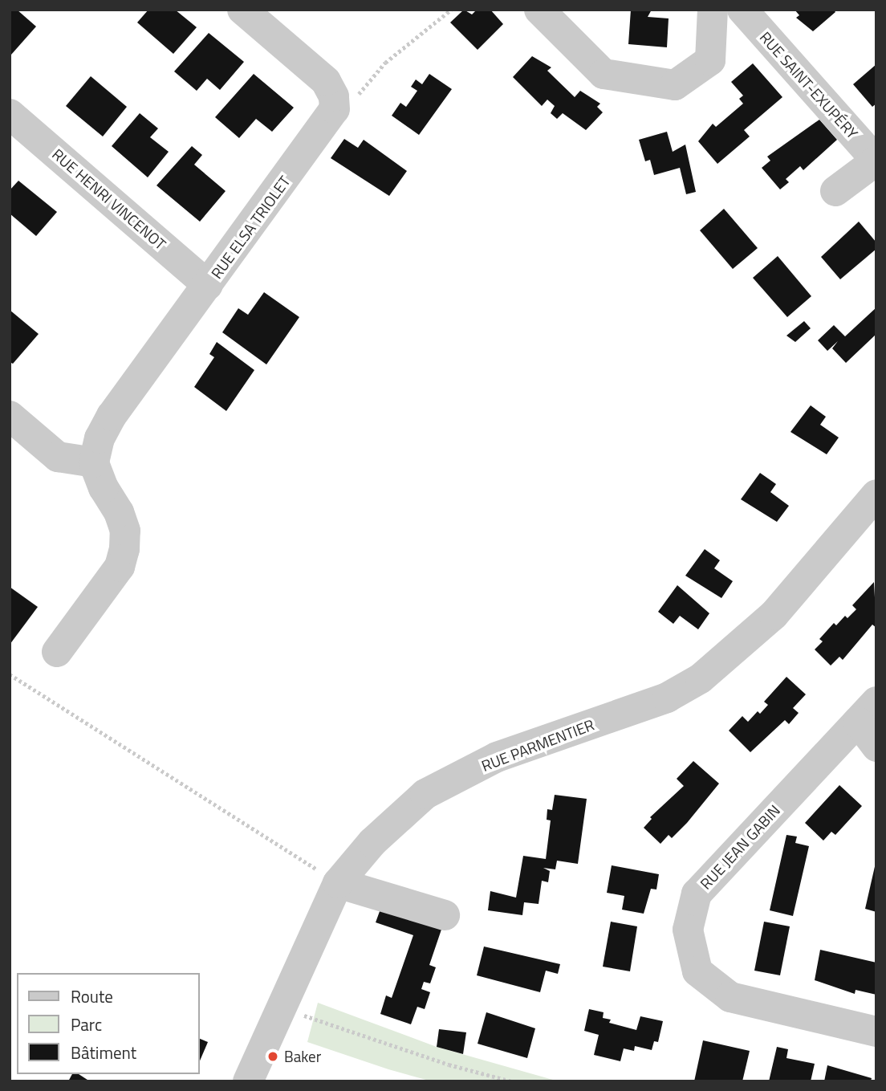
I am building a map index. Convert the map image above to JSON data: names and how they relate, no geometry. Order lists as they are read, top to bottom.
{
  "streets": {
    "street": [
      "RUE SAINT-EXUPÉRY",
      "RUE HENRI VINCENOT",
      "RUE ELSA TRIOLET",
      "RUE PARMENTIER",
      "RUE JEAN GABIN"
    ]
  },
  "crossings": [
    ["RUE HENRI VINCENOT", "RUE ELSA TRIOLET"]
  ],
  "places": ["Baker"],
  "legend": ["Route", "Parc", "Bâtiment"]
}
